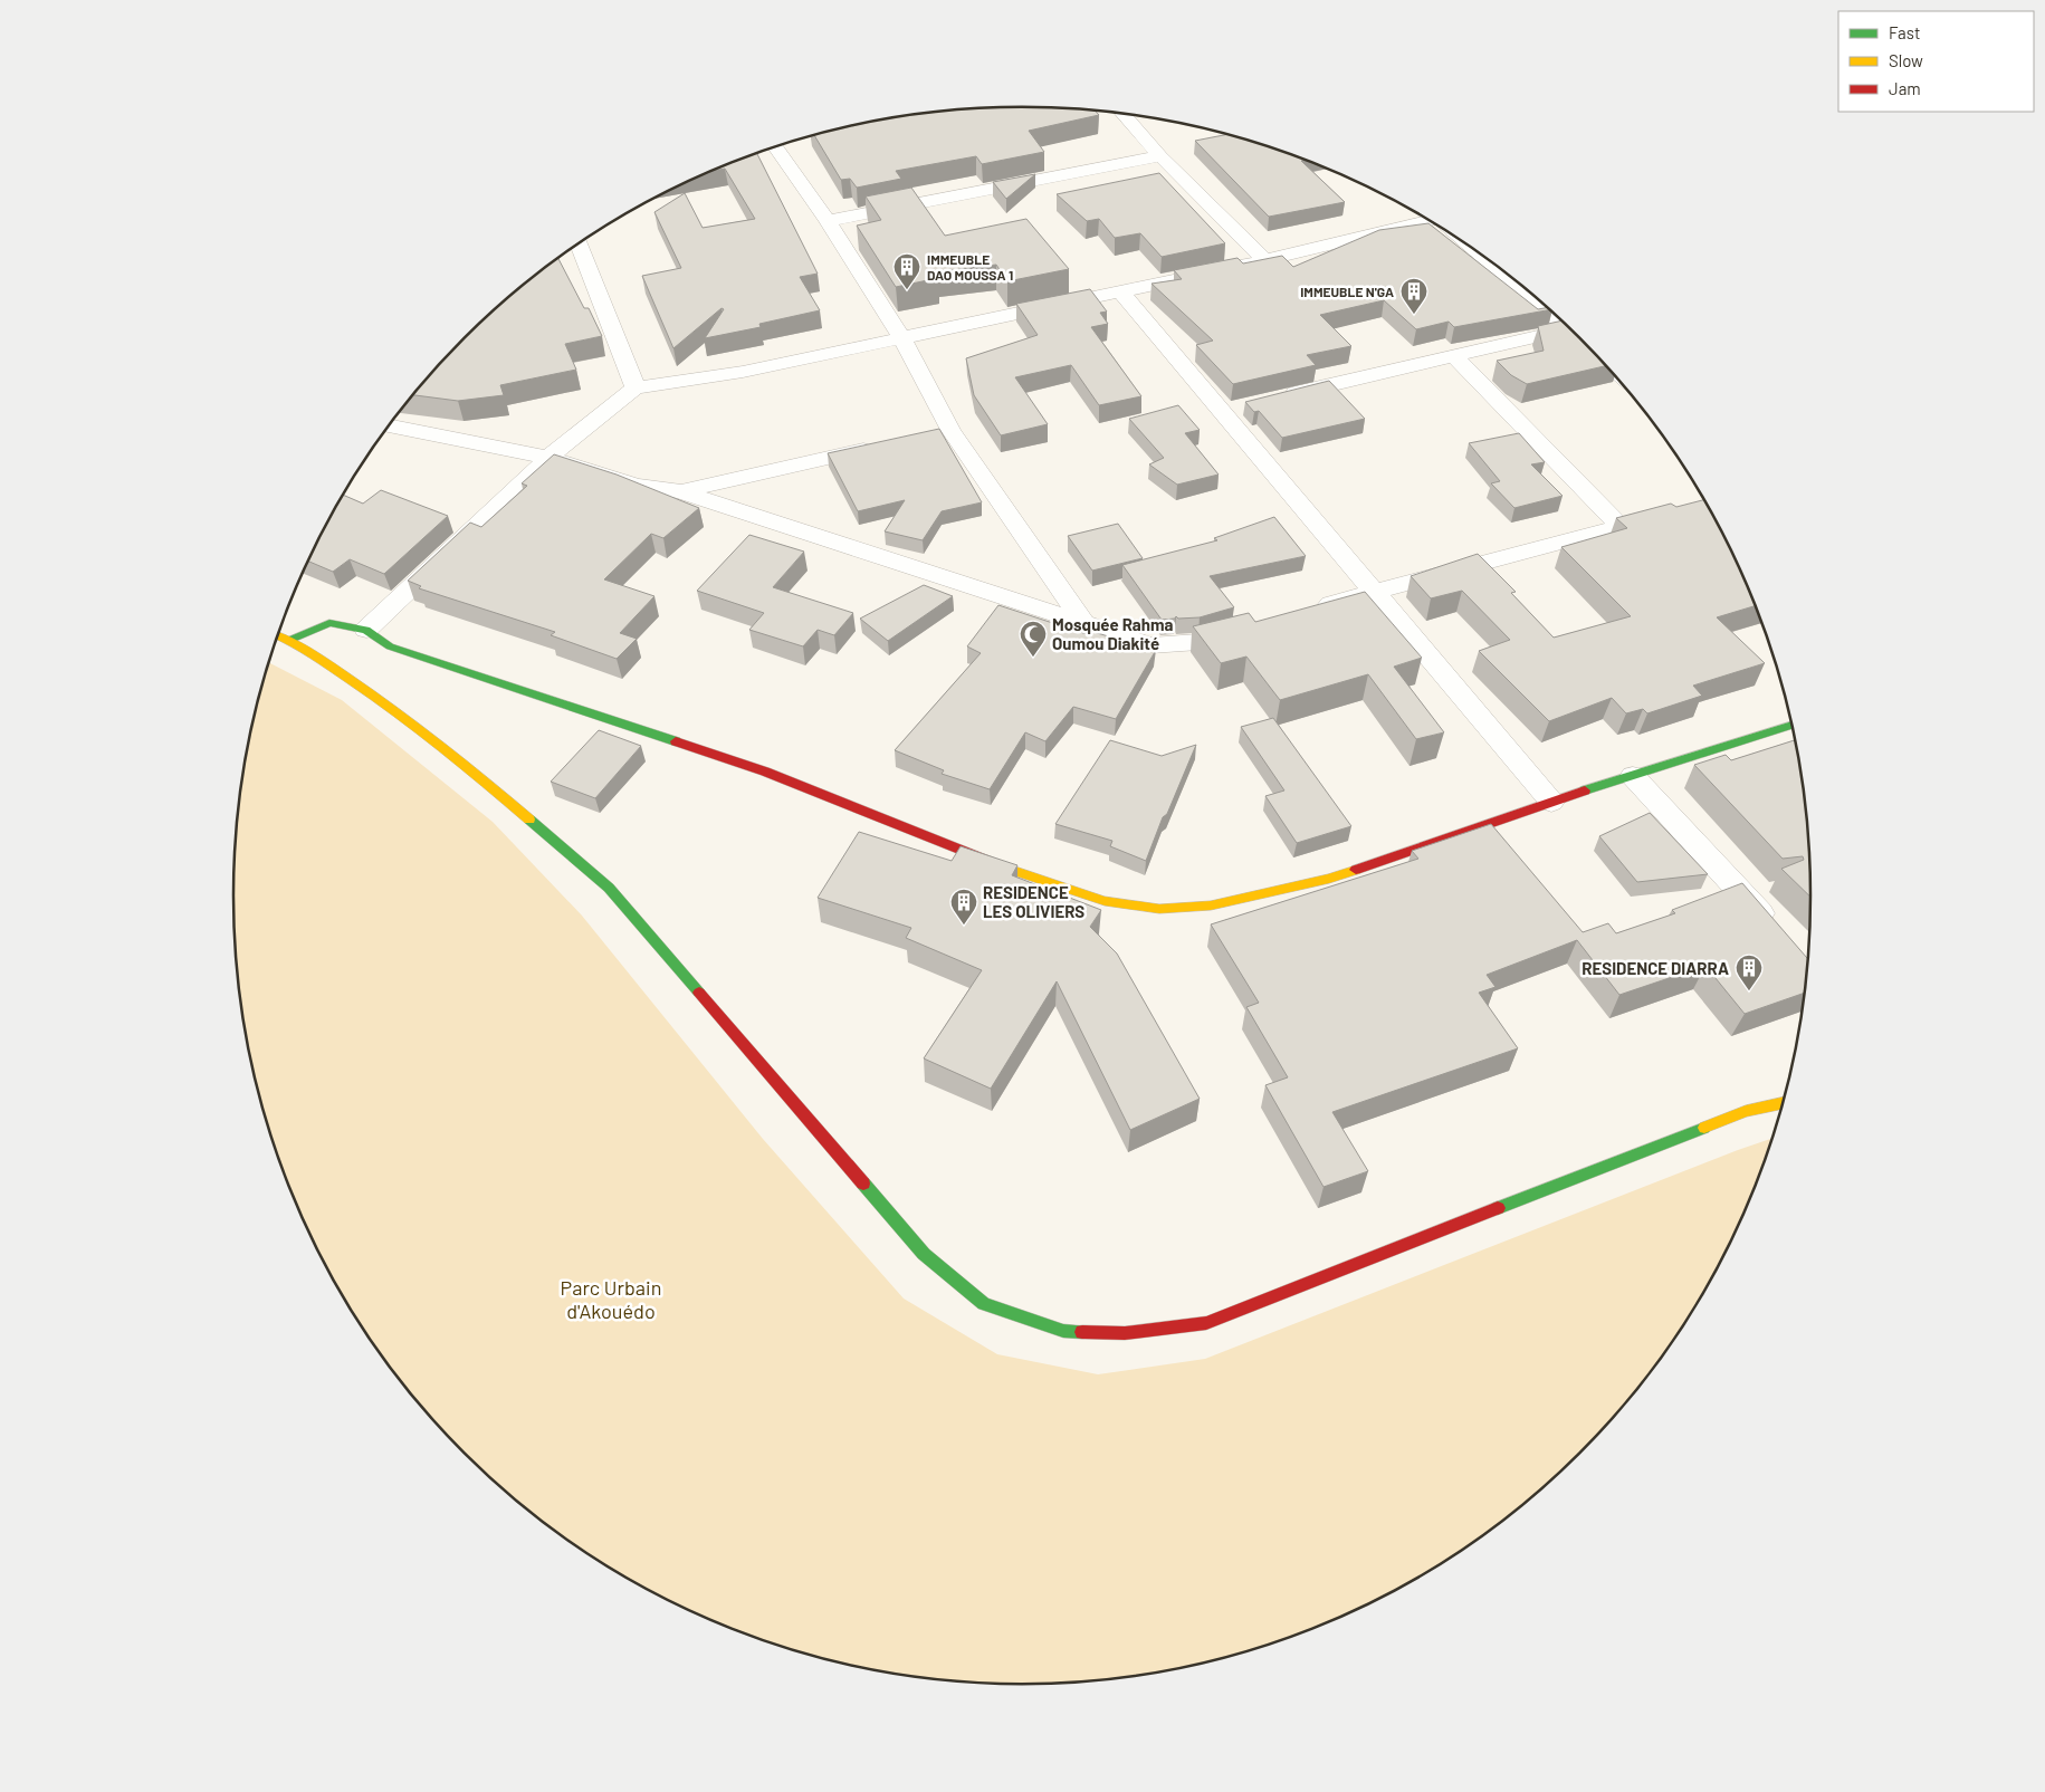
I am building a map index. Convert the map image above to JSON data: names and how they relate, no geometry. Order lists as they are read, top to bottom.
{
  "parks": ["Parc Urbain d'Akouédo"],
  "places": {
    "building": [
      "IMMEUBLE DAO MOUSSA 1",
      "IMMEUBLE N'GA",
      "RESIDENCE LES OLIVIERS",
      "RESIDENCE DIARRA"
    ],
    "mosque": ["Mosquée Rahma Oumou Diakité"]
  },
  "legend": ["Fast", "Slow", "Jam"]
}
